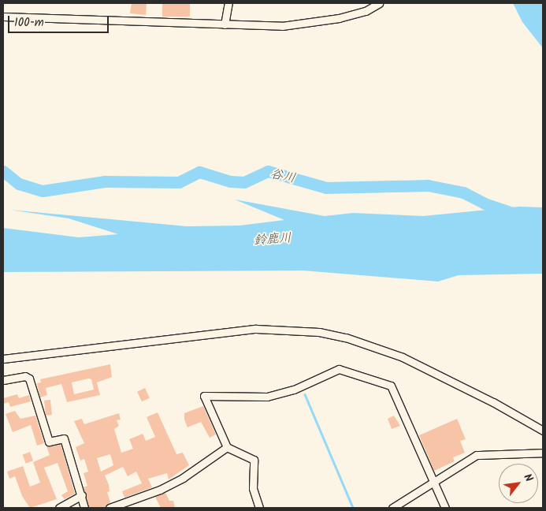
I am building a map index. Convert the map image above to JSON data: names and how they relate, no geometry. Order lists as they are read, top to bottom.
{
  "water": ["谷川", "鈴鹿川"],
  "scale_bar": "100 m",
  "north": "top right"
}
